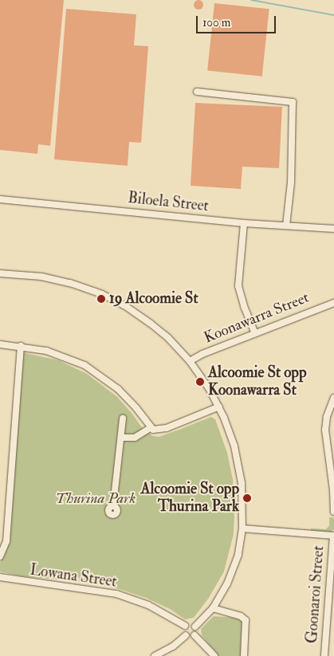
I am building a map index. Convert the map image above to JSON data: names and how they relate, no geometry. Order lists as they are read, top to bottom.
{
  "streets": {
    "street": [
      "Biloela Street",
      "Koonawarra Street",
      "Lowana Street",
      "Goonaroi Street"
    ]
  },
  "parks": ["Thurina Park"],
  "places": ["19 Alcoomie St", "Alcoomie St opp Koonawarra St", "Alcoomie St opp Thurina Park"],
  "scale_bar": "100 m"
}
